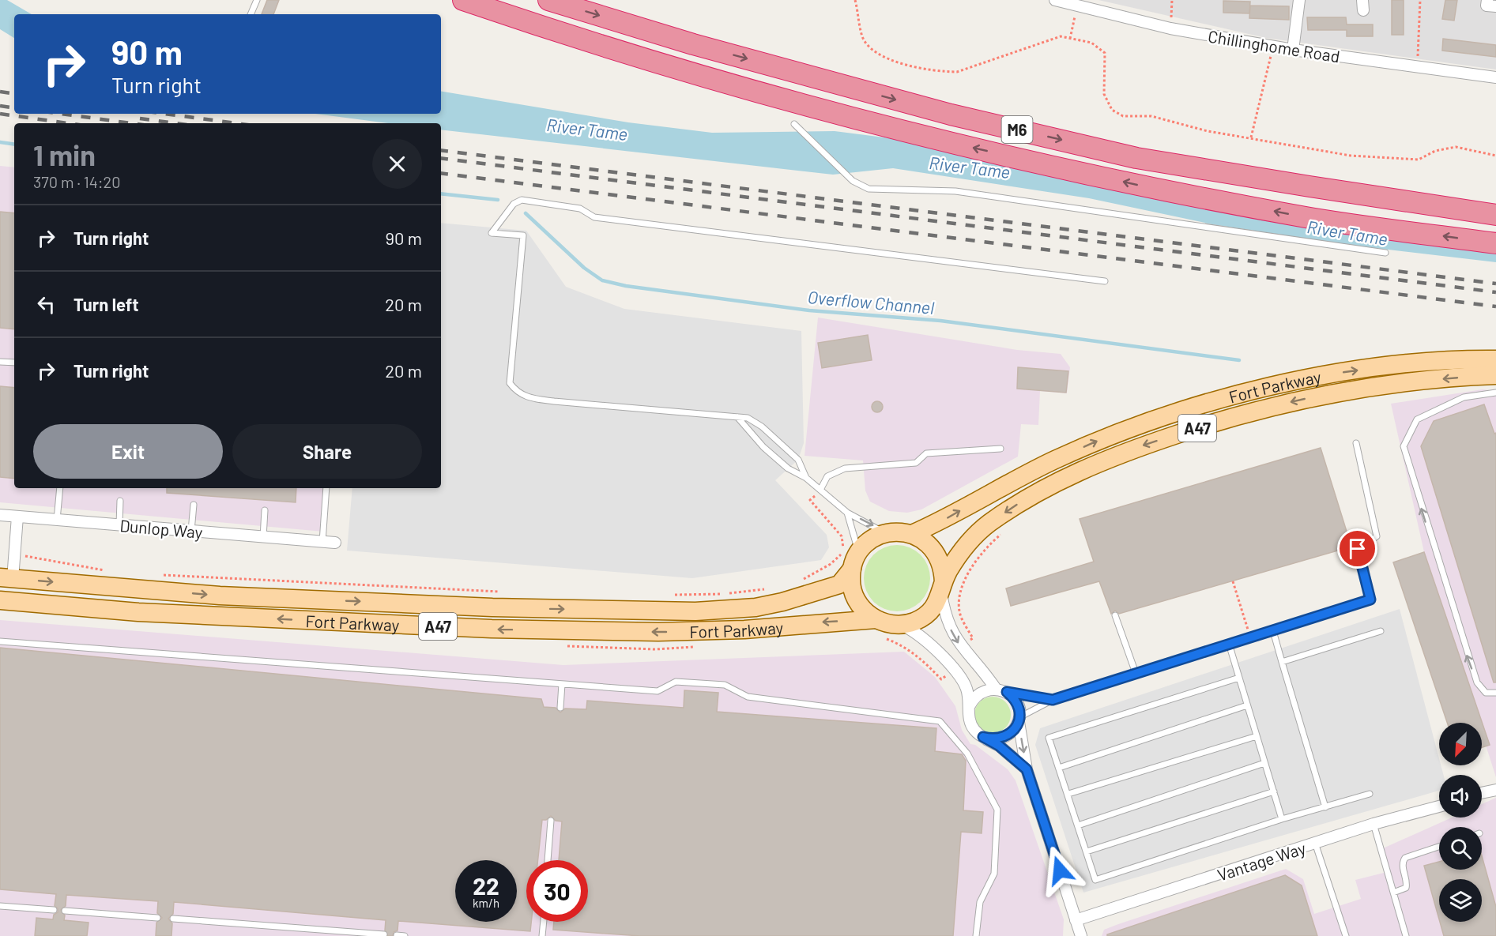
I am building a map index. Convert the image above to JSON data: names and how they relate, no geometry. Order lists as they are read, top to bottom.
{
  "streets": {
    "highway": ["M6"],
    "main road": ["Fort Parkway", "A47"],
    "street": ["Chillinghome Road", "Dunlop Way", "Vantage Way"]
  },
  "water": ["River Tame", "Overflow Channel"],
  "north": "bottom left",
  "page": {
    "turn": ["90 m", "Turn right"],
    "heading": ["1 min", "370 m · 14:20"],
    "list": [
      {
        "name": "Turn right",
        "value": "90 m"
      },
      {
        "name": "Turn left",
        "value": "20 m"
      },
      {
        "name": "Turn right",
        "value": "20 m"
      }
    ],
    "buttons": ["Exit", "Share"],
    "speed": "22 km/h",
    "limit": "30"
  }
}
